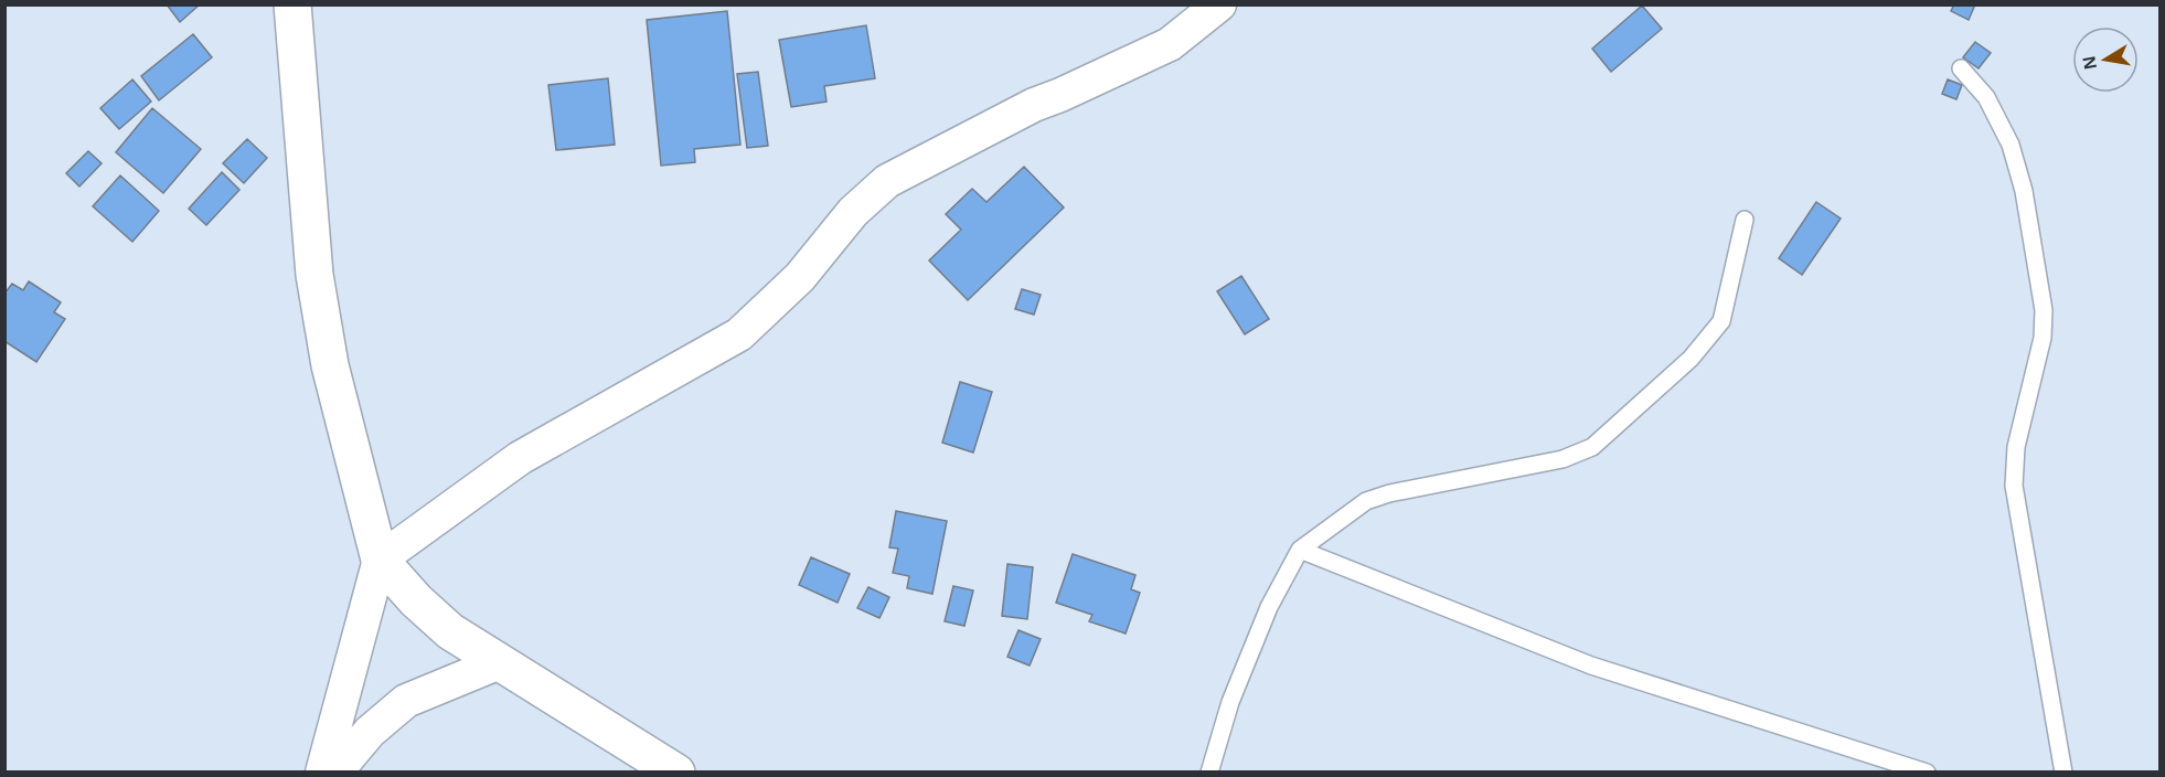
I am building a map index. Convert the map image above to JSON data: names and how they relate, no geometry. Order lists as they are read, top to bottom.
{
  "north": "left"
}
